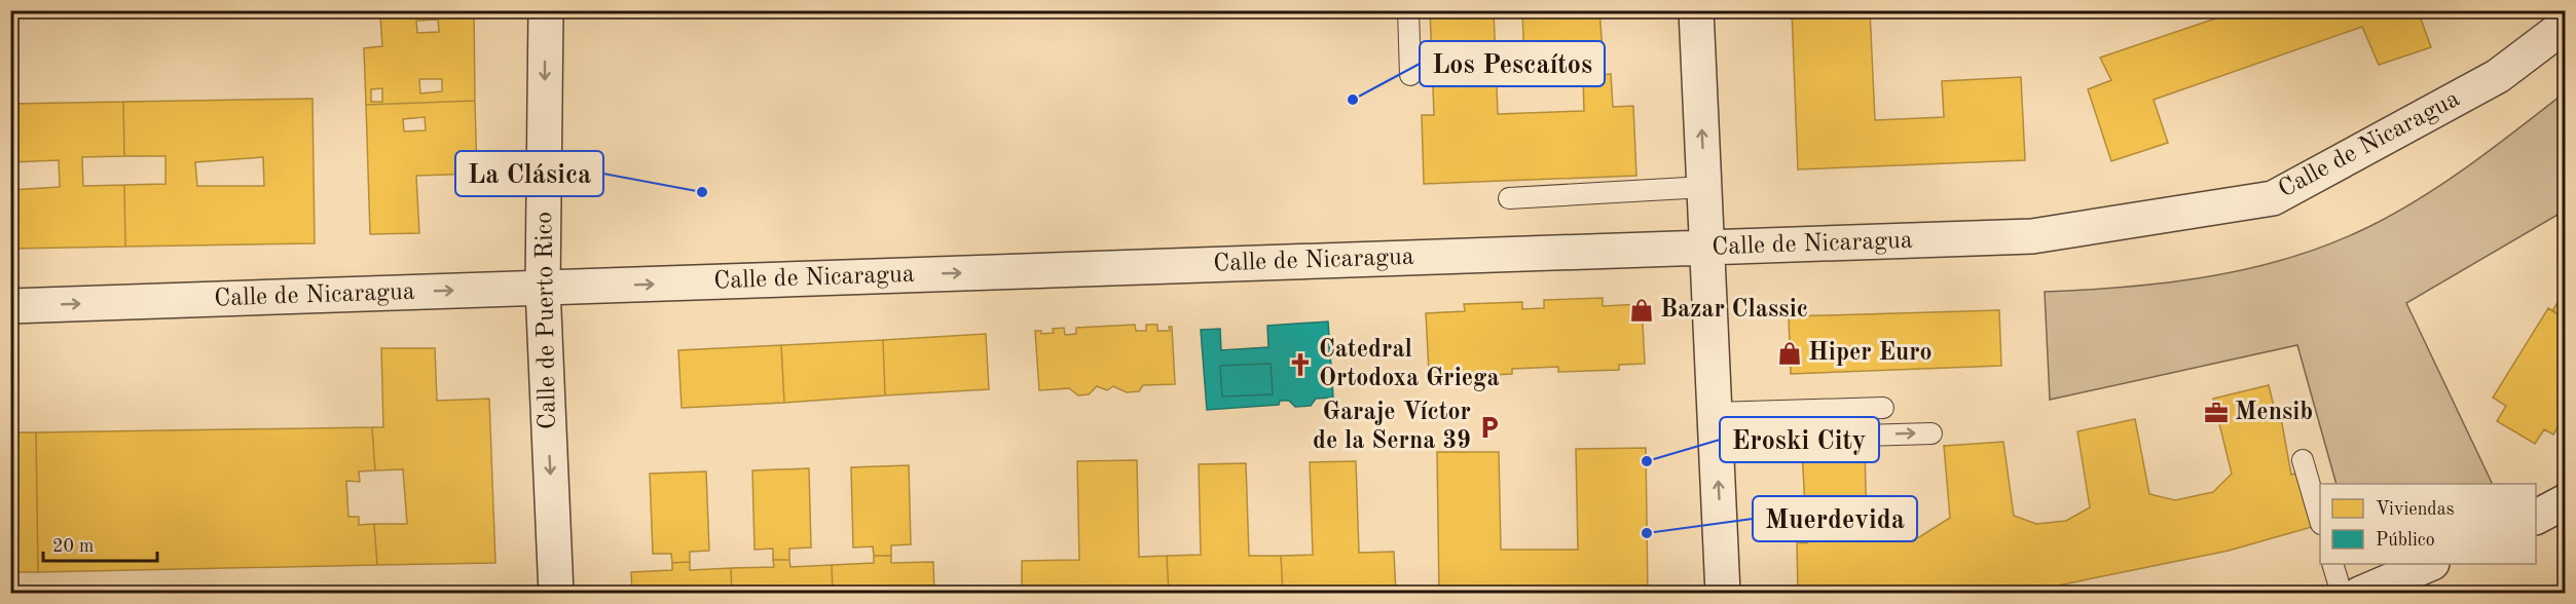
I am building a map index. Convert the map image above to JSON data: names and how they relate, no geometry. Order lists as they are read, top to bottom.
{
  "streets": {
    "street": ["Calle de Nicaragua", "Calle de Puerto Rico"]
  },
  "crossings": [
    ["Calle de Nicaragua", "Calle de Puerto Rico"]
  ],
  "one_way": ["Calle de Nicaragua", "Calle de Puerto Rico"],
  "places": {
    "other": [
      "Los Pescaítos",
      "La Clásica",
      "Eroski City",
      "Muerdevida"
    ],
    "shop": ["Bazar Classic", "Hiper Euro"],
    "church": ["Catedral Ortodoxa Griega"],
    "office": ["Mensib"],
    "parking": ["Garaje Víctor de la Serna 39"]
  },
  "legend": ["Viviendas", "Público"],
  "scale_bar": "20 m"
}
